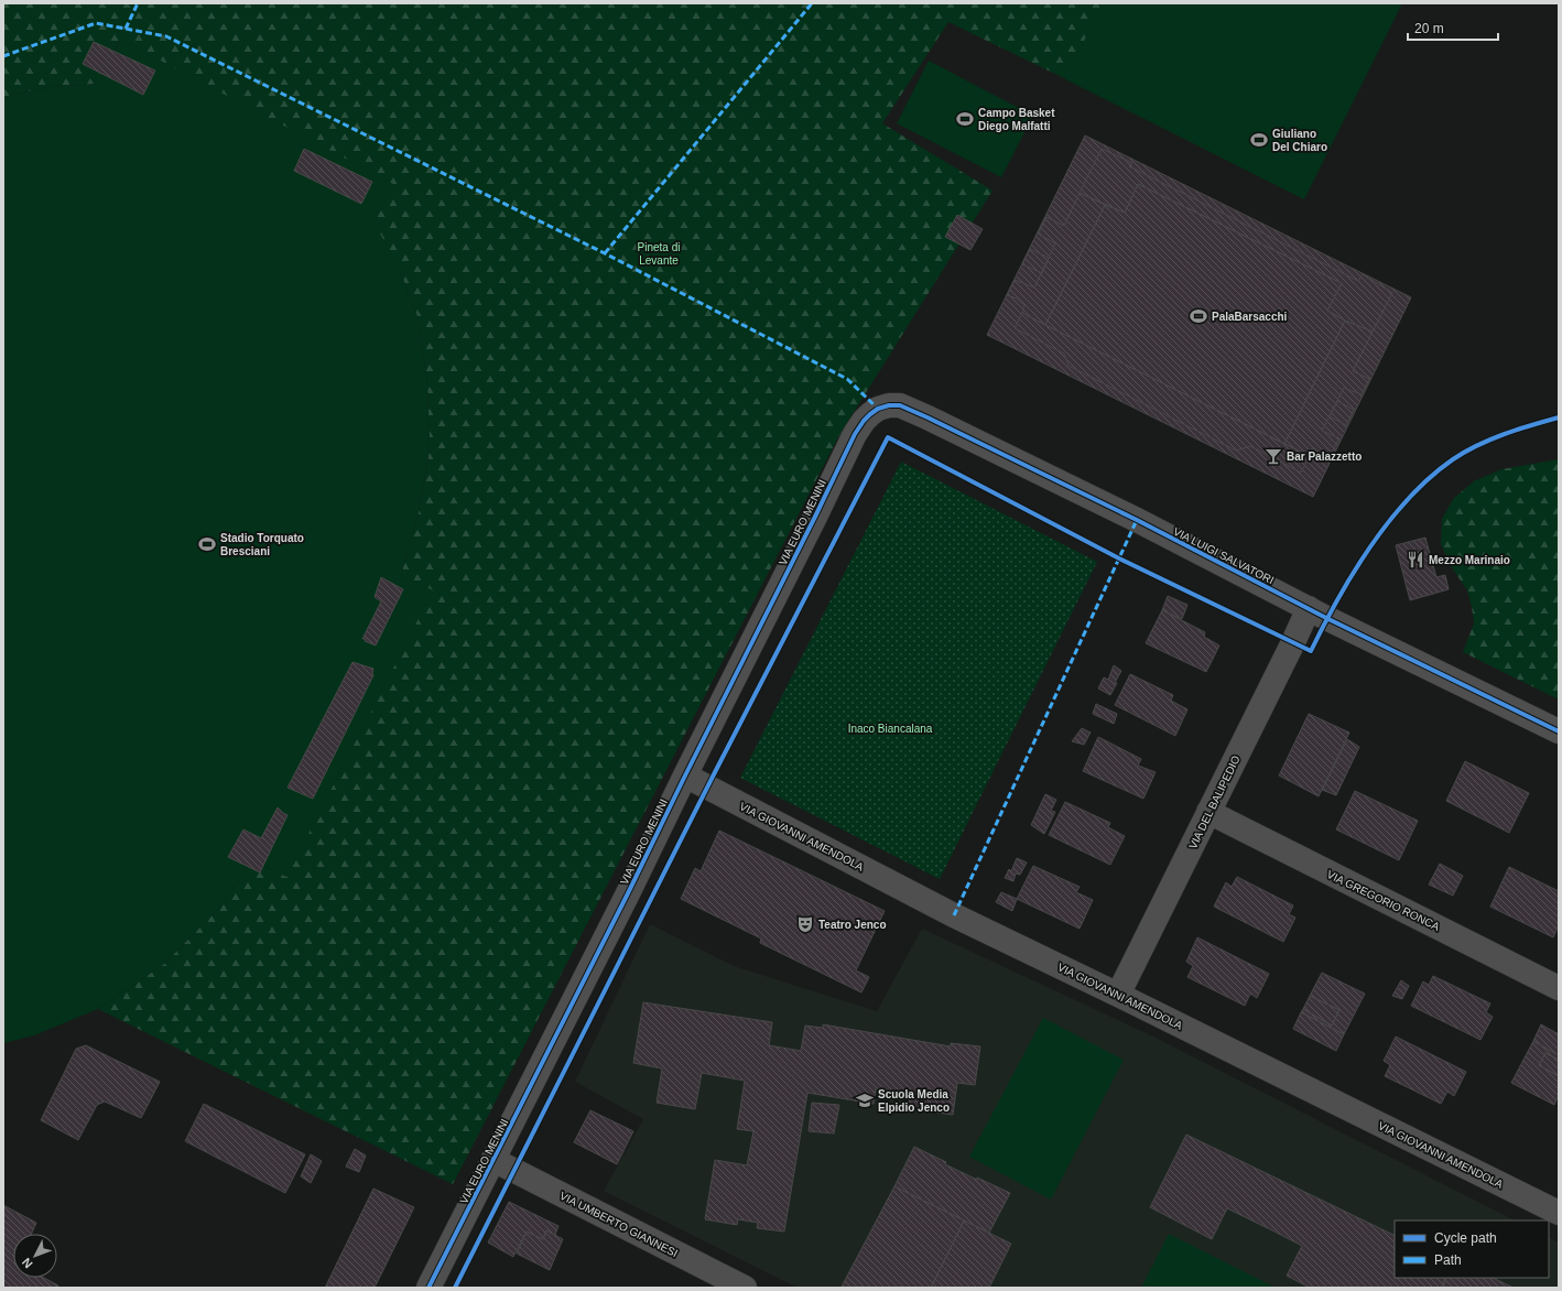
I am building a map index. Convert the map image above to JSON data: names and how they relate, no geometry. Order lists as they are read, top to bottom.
{
  "streets": {
    "street": [
      "VIA EURO MENINI",
      "VIA LUIGI SALVATORI",
      "VIA DEL BALIPEDIO",
      "VIA GIOVANNI AMENDOLA",
      "VIA GREGORIO RONCA",
      "VIA UMBERTO GIANNESI"
    ]
  },
  "crossings": [
    ["VIA EURO MENINI", "VIA LUIGI SALVATORI"],
    ["VIA EURO MENINI", "VIA GIOVANNI AMENDOLA"],
    ["VIA EURO MENINI", "VIA UMBERTO GIANNESI"],
    ["VIA LUIGI SALVATORI", "VIA DEL BALIPEDIO"],
    ["VIA DEL BALIPEDIO", "VIA GIOVANNI AMENDOLA"],
    ["VIA DEL BALIPEDIO", "VIA GREGORIO RONCA"]
  ],
  "parks": ["Pineta di Levante", "Inaco Biancalana"],
  "places": {
    "sports": [
      "Campo Basket Diego Malfatti",
      "Giuliano Del Chiaro",
      "PalaBarsacchi",
      "Stadio Torquato Bresciani"
    ],
    "bar": ["Bar Palazzetto"],
    "restaurant": ["Mezzo Marinaio"],
    "theatre": ["Teatro Jenco"],
    "school or university": ["Scuola Media Elpidio Jenco"]
  },
  "legend": ["Cycle path", "Path"],
  "scale_bar": "20 m",
  "north": "bottom left"
}
